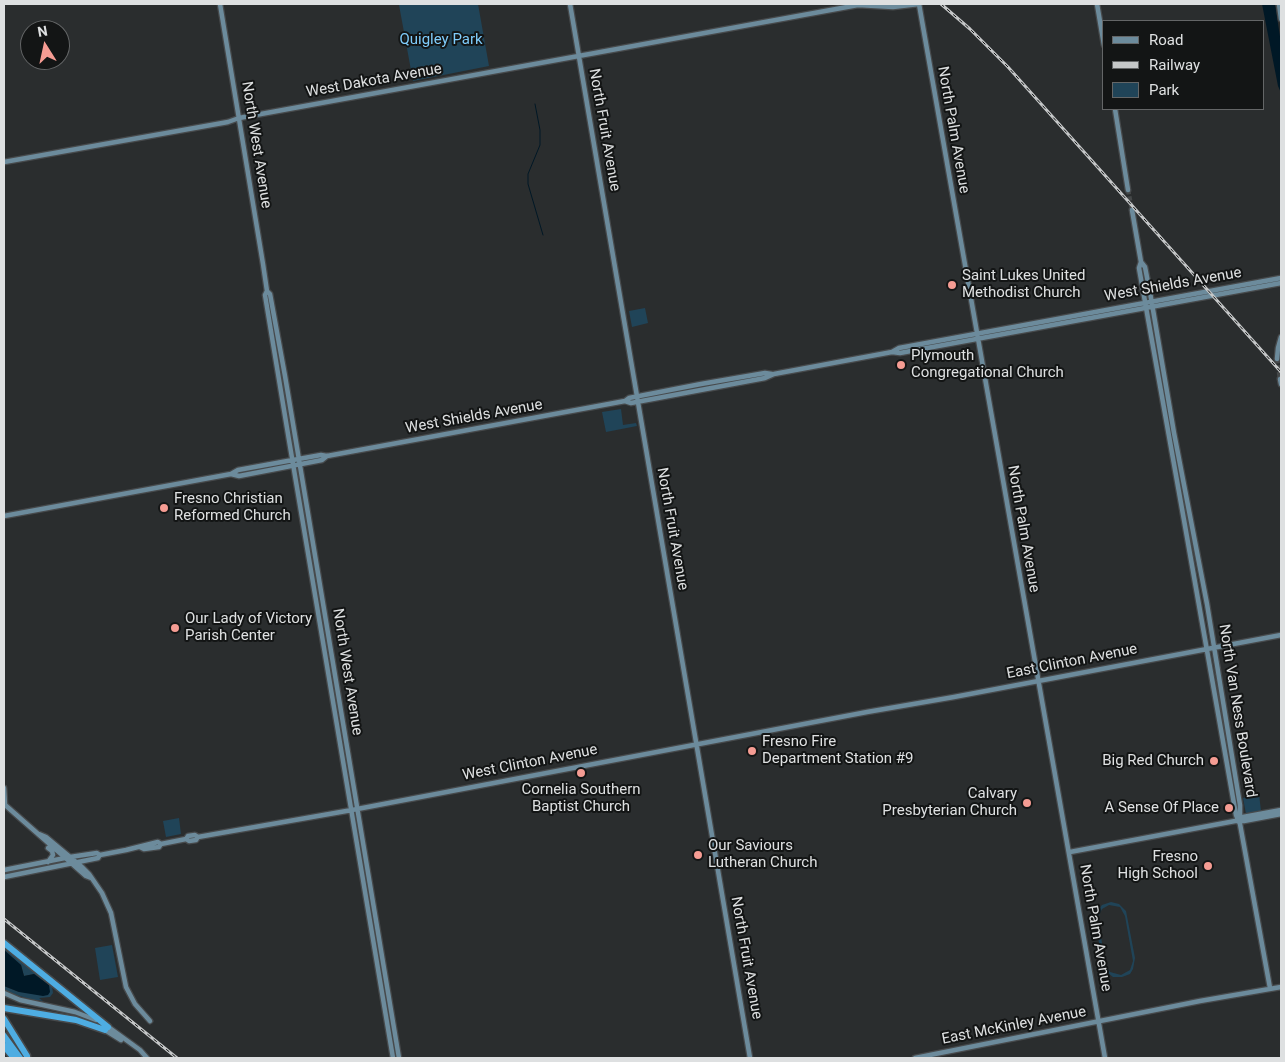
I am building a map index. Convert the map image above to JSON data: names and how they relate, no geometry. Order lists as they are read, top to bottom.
{
  "streets": {
    "main road": [
      "West Dakota Avenue",
      "North Fruit Avenue",
      "North Palm Avenue",
      "North West Avenue",
      "West Shields Avenue",
      "East Clinton Avenue",
      "North Van Ness Boulevard",
      "West Clinton Avenue",
      "East McKinley Avenue"
    ]
  },
  "crossings": [
    ["West Dakota Avenue", "North Fruit Avenue"],
    ["West Dakota Avenue", "North Palm Avenue"],
    ["West Dakota Avenue", "North West Avenue"],
    ["North Fruit Avenue", "West Shields Avenue"],
    ["North Fruit Avenue", "West Clinton Avenue"],
    ["North Palm Avenue", "West Shields Avenue"],
    ["North Palm Avenue", "East Clinton Avenue"],
    ["North Palm Avenue", "East McKinley Avenue"],
    ["North West Avenue", "West Shields Avenue"],
    ["North West Avenue", "West Clinton Avenue"],
    ["West Shields Avenue", "North Van Ness Boulevard"],
    ["East Clinton Avenue", "North Van Ness Boulevard"],
    ["East Clinton Avenue", "West Clinton Avenue"]
  ],
  "parks": ["Quigley Park"],
  "places": [
    "Saint Lukes United Methodist Church",
    "Plymouth Congregational Church",
    "Fresno Christian Reformed Church",
    "Our Lady of Victory Parish Center",
    "Fresno Fire Department Station #9",
    "Big Red Church",
    "Cornelia Southern Baptist Church",
    "Calvary Presbyterian Church",
    "A Sense Of Place",
    "Our Saviours Lutheran Church",
    "Fresno High School"
  ],
  "legend": ["Road", "Railway", "Park"],
  "north": "top"
}
